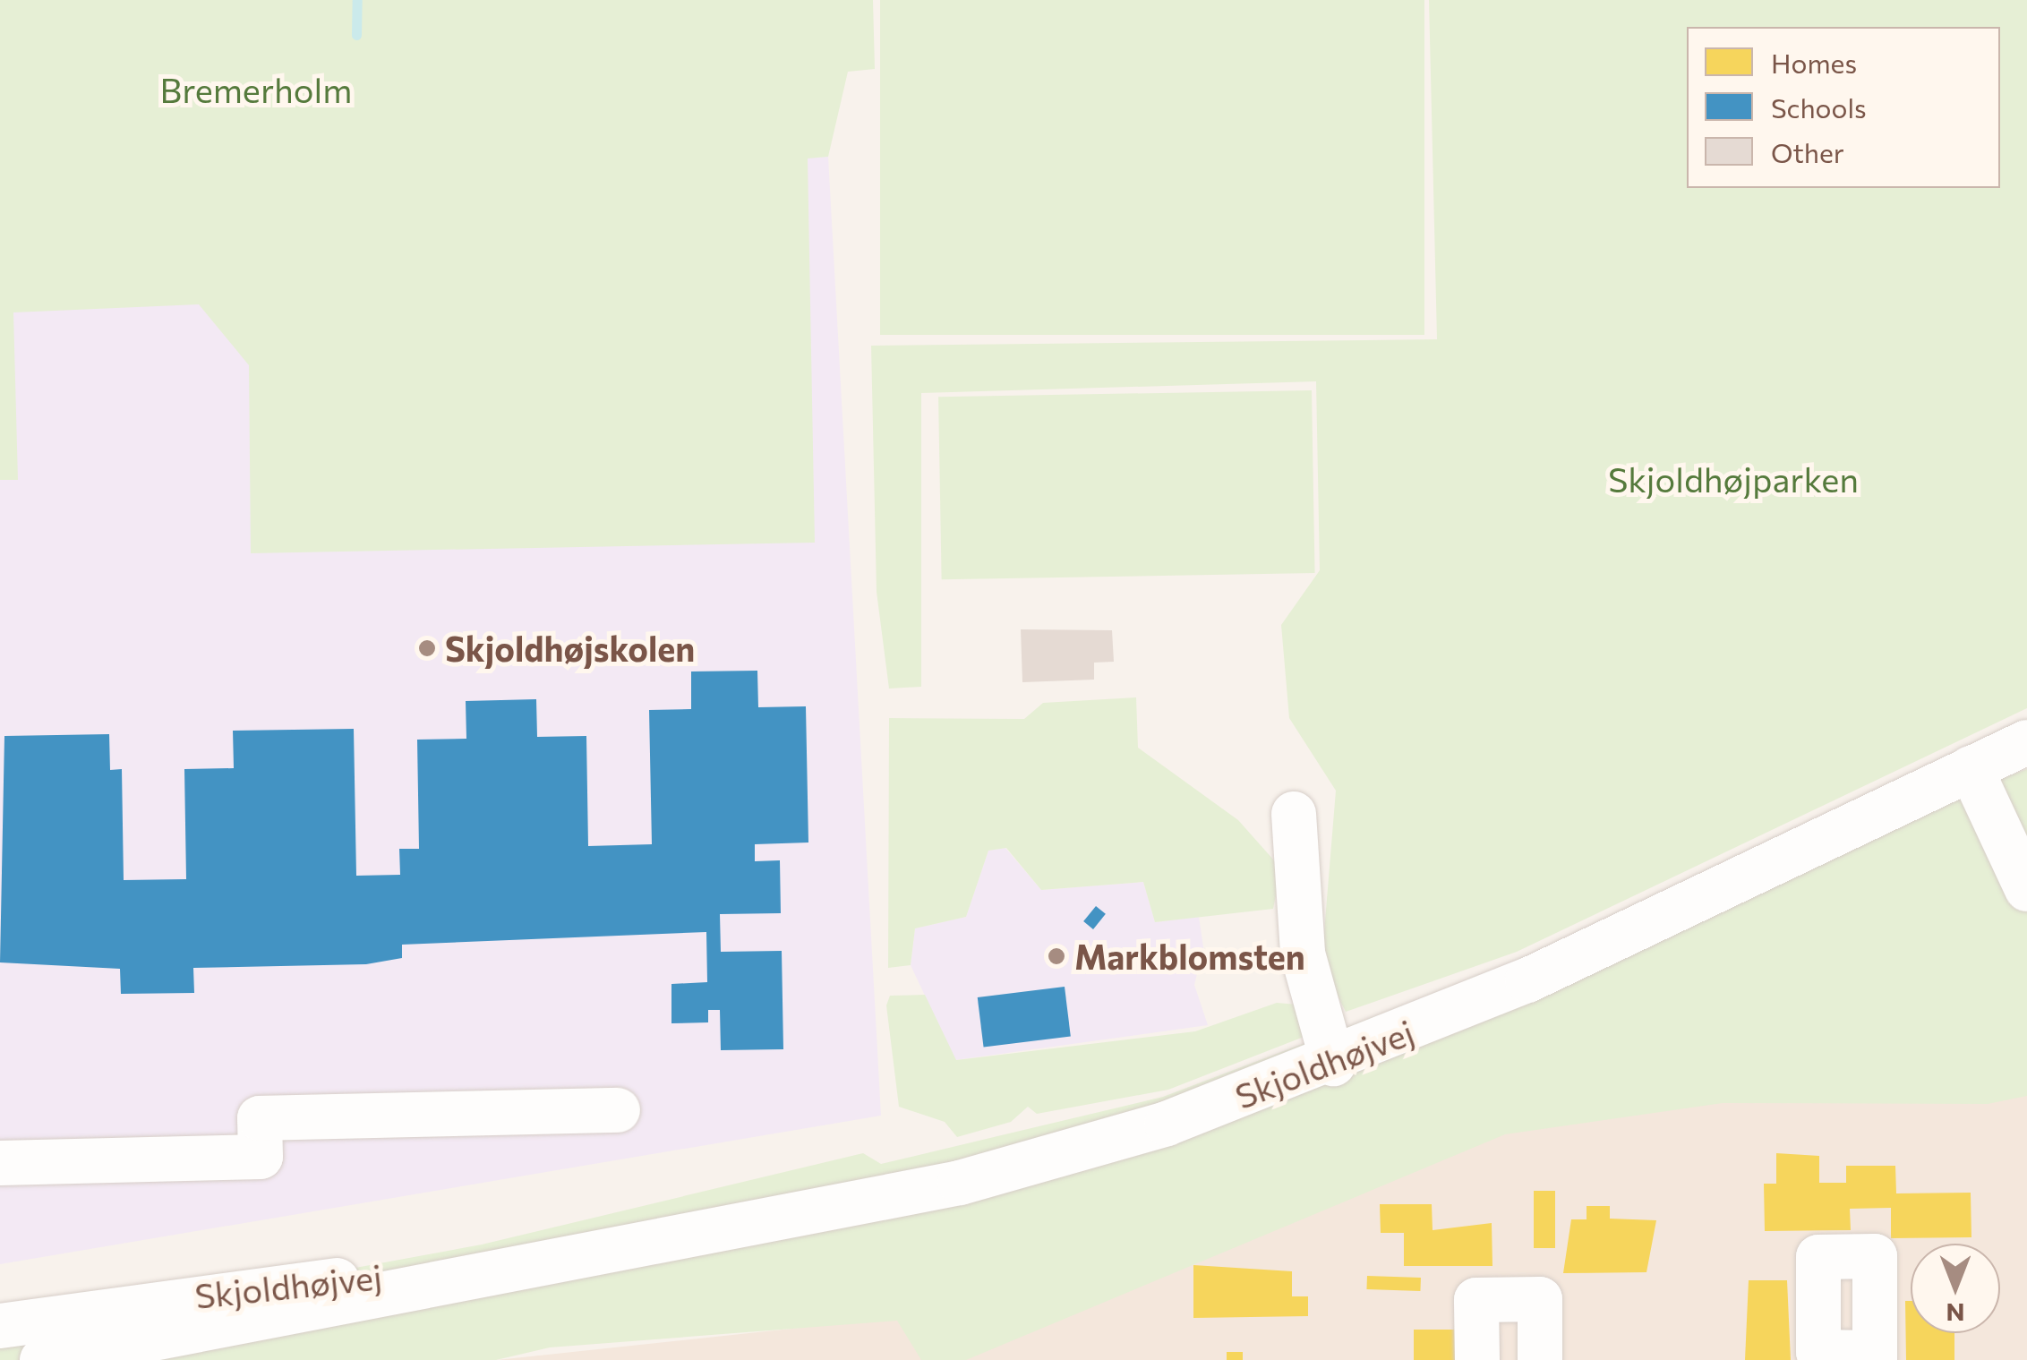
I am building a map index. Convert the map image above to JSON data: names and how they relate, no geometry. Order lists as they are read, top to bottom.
{
  "streets": {
    "street": ["Skjoldhøjvej"]
  },
  "parks": ["Bremerholm", "Skjoldhøjparken"],
  "places": ["Skjoldhøjskolen", "Markblomsten"],
  "legend": ["Homes", "Schools", "Other"],
  "north": "bottom"
}
